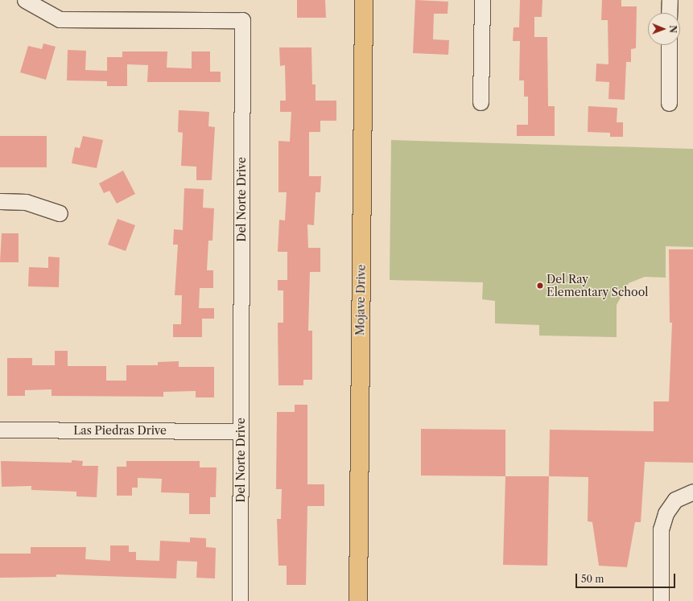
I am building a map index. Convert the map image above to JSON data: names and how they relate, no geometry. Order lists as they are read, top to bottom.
{
  "streets": {
    "main road": ["Mojave Drive"],
    "street": ["Del Norte Drive", "Las Piedras Drive"]
  },
  "crossings": [
    ["Del Norte Drive", "Las Piedras Drive"]
  ],
  "places": ["Del Ray Elementary School"],
  "scale_bar": "50 m",
  "north": "right"
}
